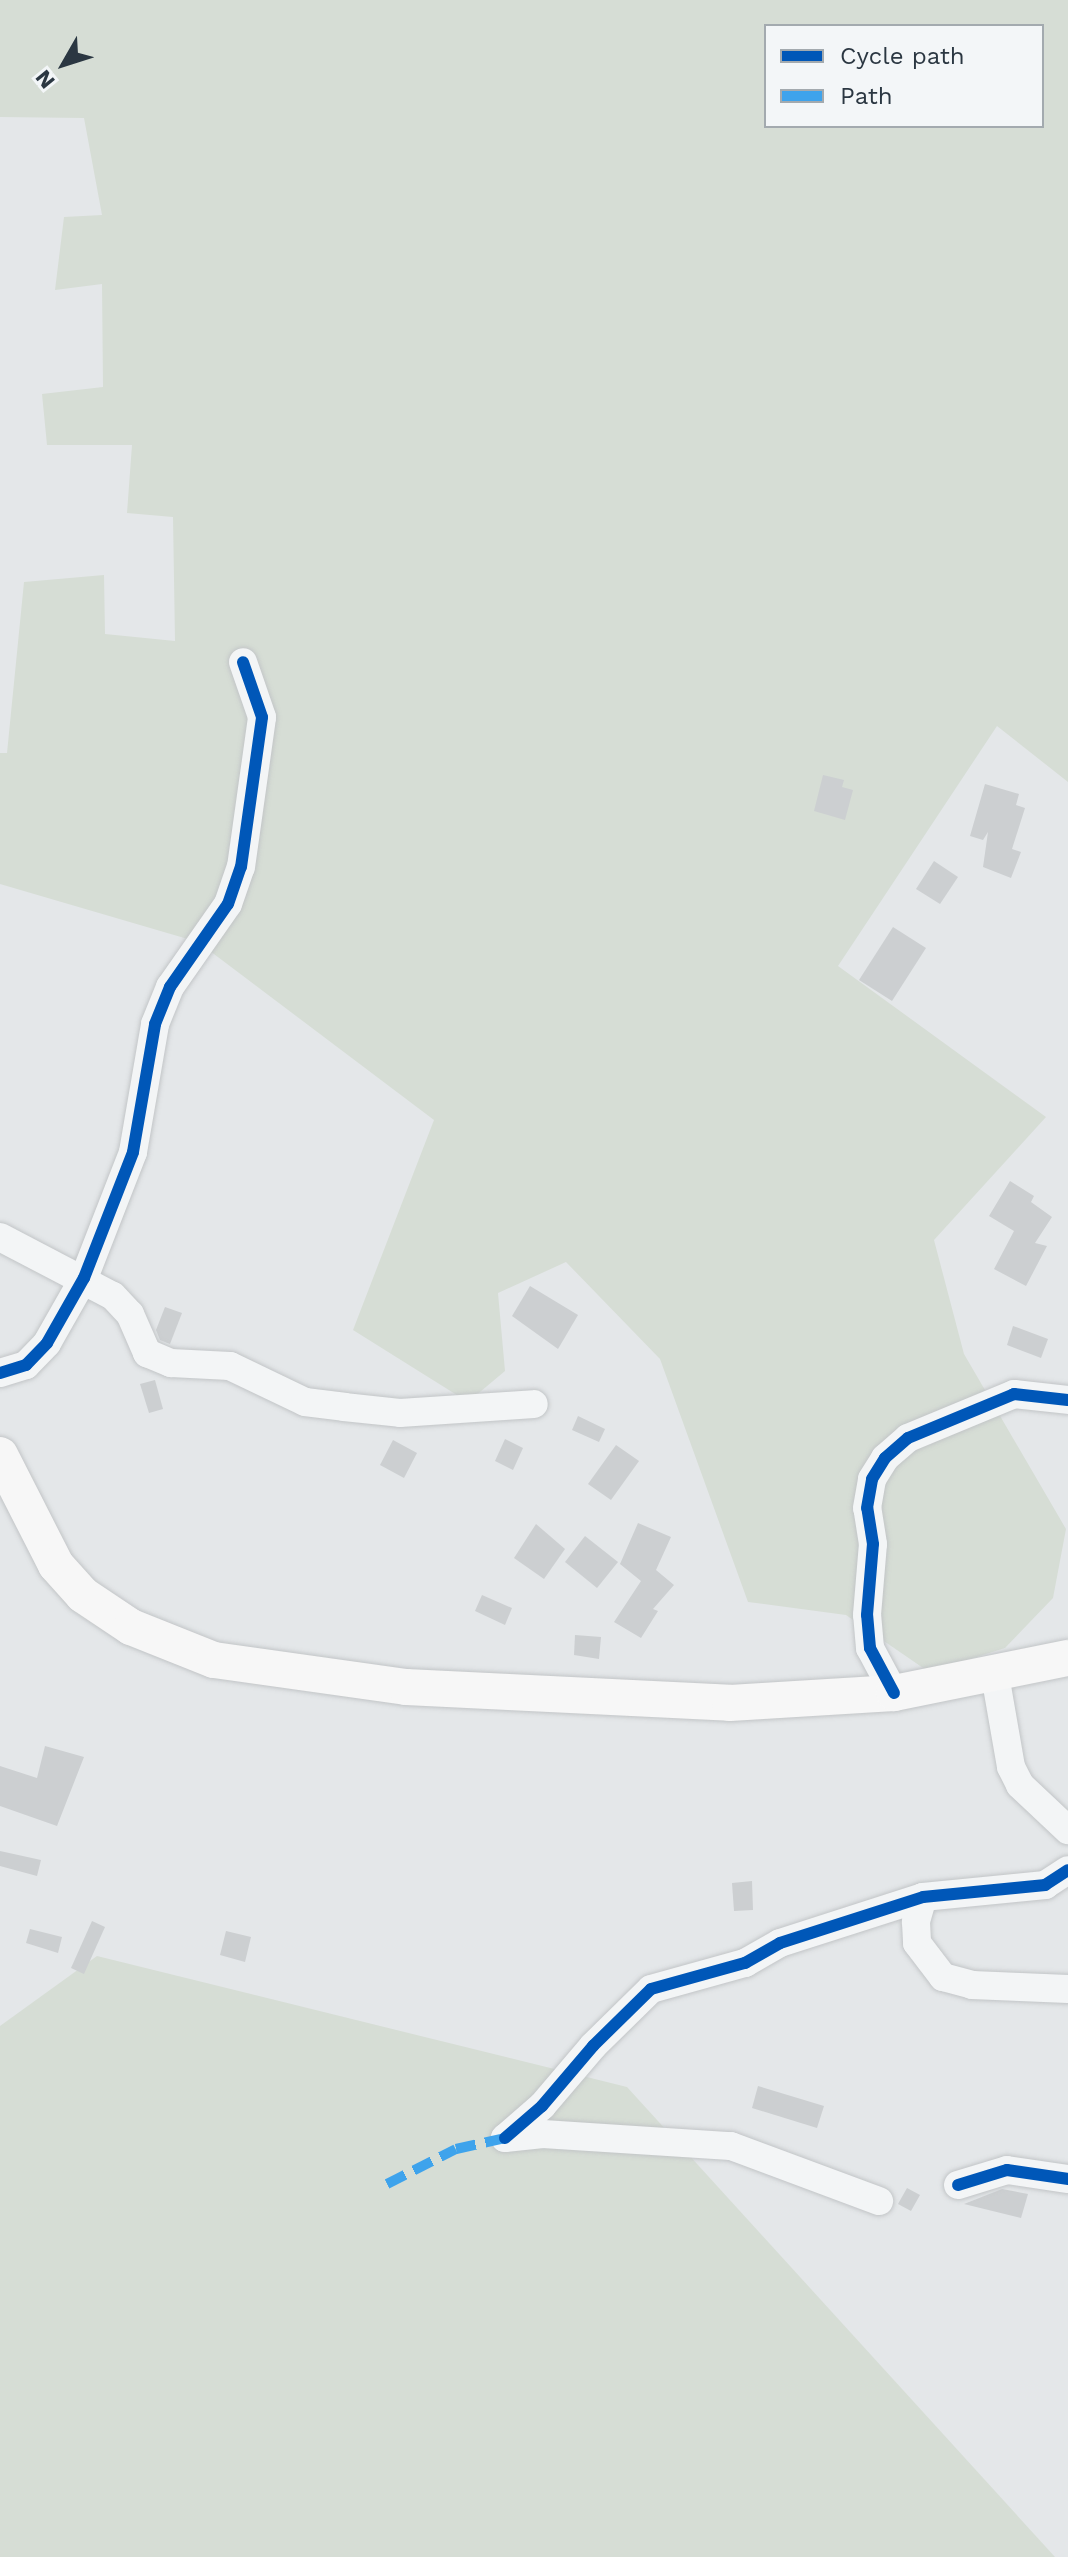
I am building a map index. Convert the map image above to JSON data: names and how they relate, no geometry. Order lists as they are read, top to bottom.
{
  "legend": ["Cycle path", "Path"],
  "north": "bottom left"
}
